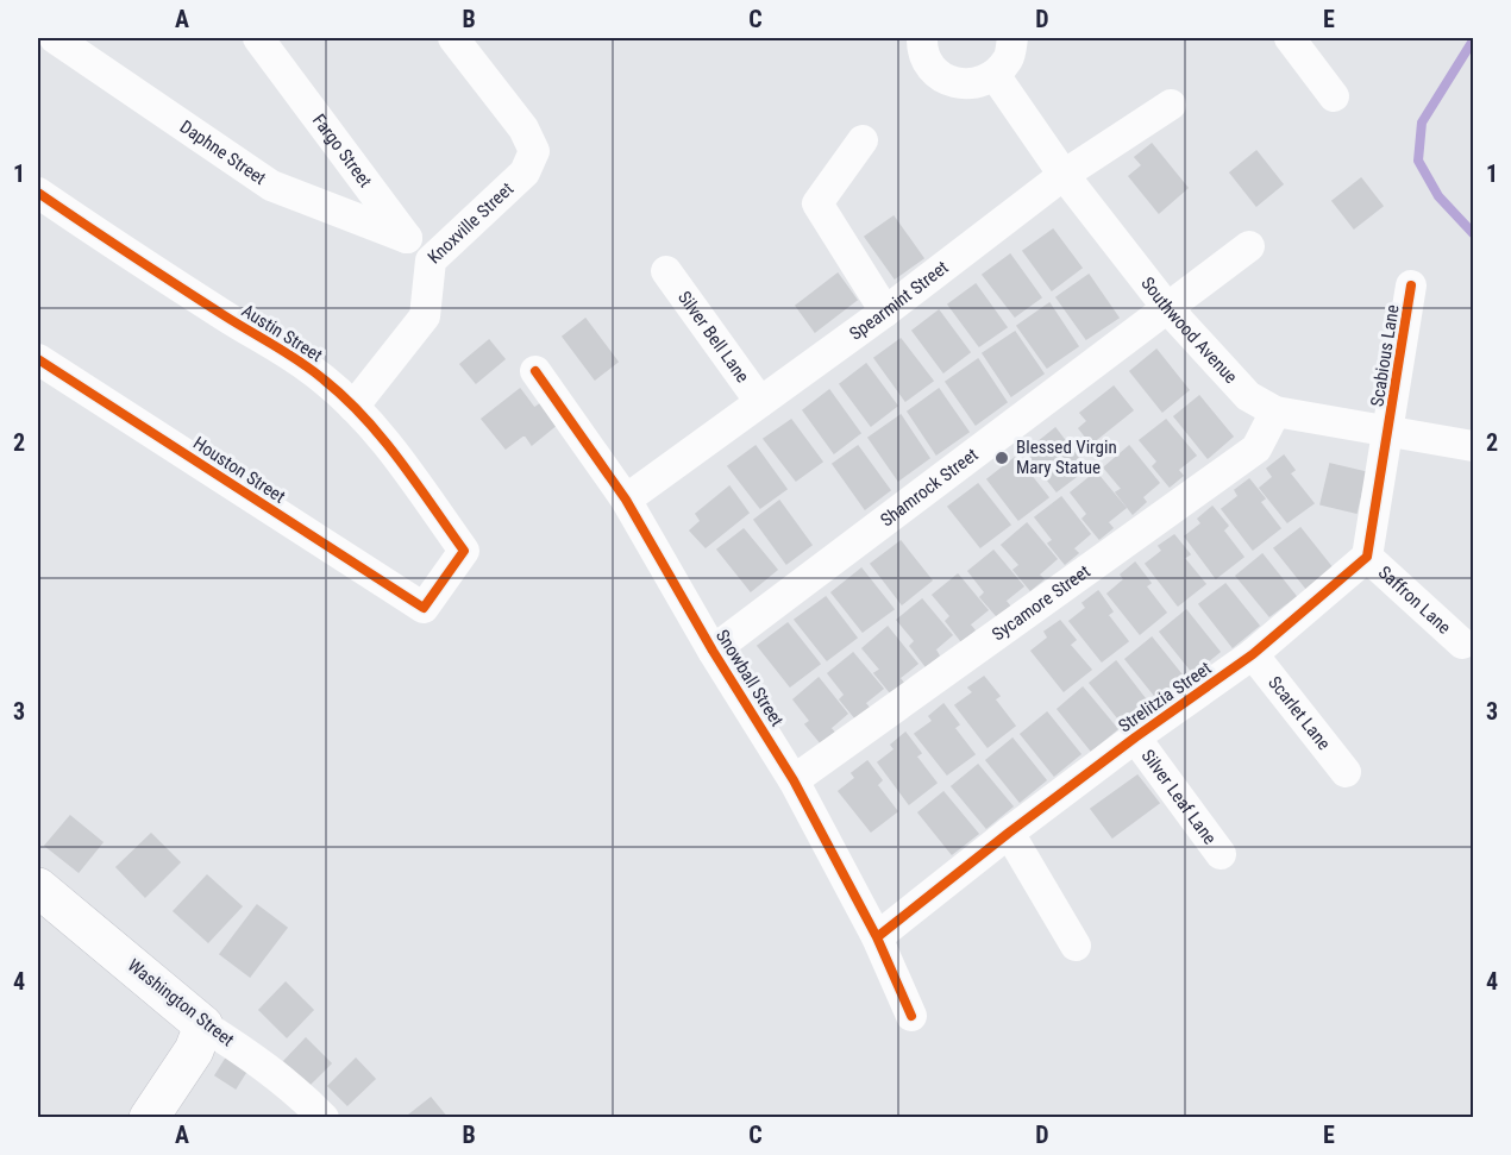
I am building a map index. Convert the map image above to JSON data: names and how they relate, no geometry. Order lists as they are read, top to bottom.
{
  "streets": {
    "street": [
      "Fargo Street",
      "Daphne Street",
      "Knoxville Street",
      "Spearmint Street",
      "Southwood Avenue",
      "Austin Street",
      "Silver Bell Lane",
      "Scabious Lane",
      "Houston Street",
      "Shamrock Street",
      "Saffron Lane",
      "Sycamore Street",
      "Snowball Street",
      "Strelitzia Street",
      "Scarlet Lane",
      "Silver Leaf Lane",
      "Washington Street"
    ]
  },
  "crossings": [
    ["Fargo Street", "Daphne Street"],
    ["Fargo Street", "Knoxville Street"],
    ["Knoxville Street", "Austin Street"],
    ["Spearmint Street", "Southwood Avenue"],
    ["Spearmint Street", "Silver Bell Lane"],
    ["Spearmint Street", "Snowball Street"],
    ["Southwood Avenue", "Scabious Lane"],
    ["Southwood Avenue", "Shamrock Street"],
    ["Southwood Avenue", "Sycamore Street"],
    ["Austin Street", "Houston Street"],
    ["Shamrock Street", "Snowball Street"],
    ["Saffron Lane", "Strelitzia Street"],
    ["Sycamore Street", "Snowball Street"],
    ["Snowball Street", "Strelitzia Street"],
    ["Strelitzia Street", "Scarlet Lane"],
    ["Strelitzia Street", "Silver Leaf Lane"]
  ],
  "places": ["Blessed Virgin Mary Statue"],
  "grid": {
    "columns": [
      "A",
      "B",
      "C",
      "D",
      "E"
    ],
    "rows": [
      "1",
      "2",
      "3",
      "4"
    ]
  }
}
